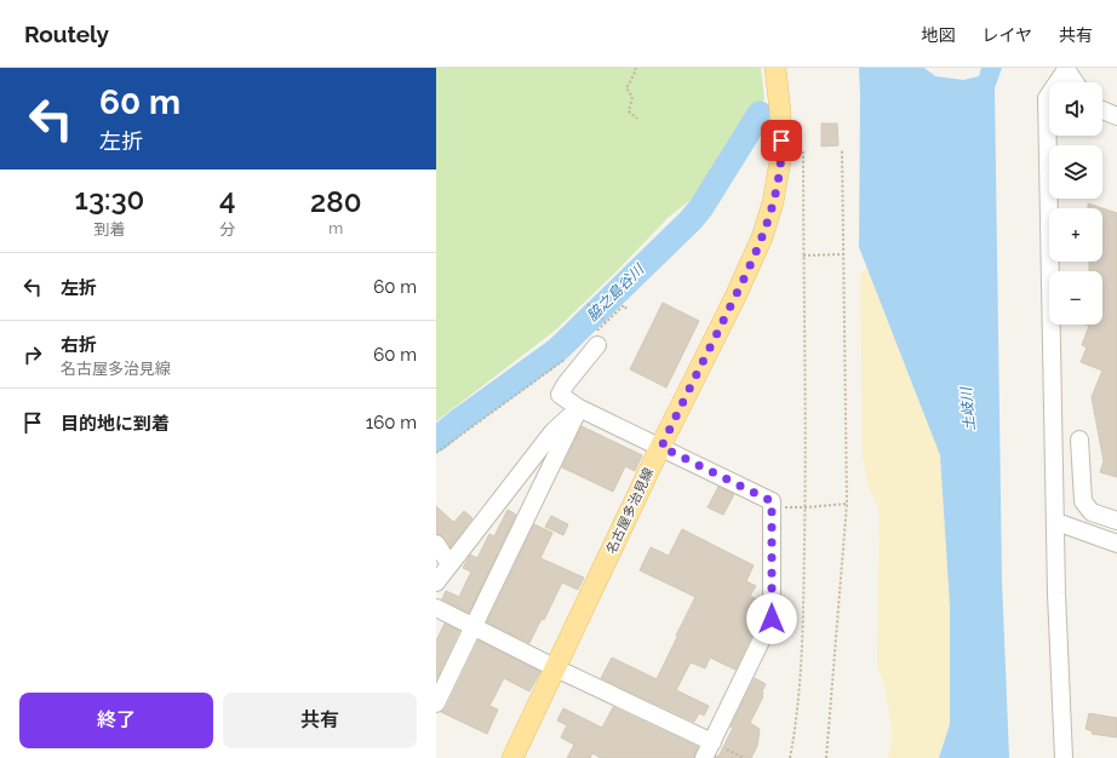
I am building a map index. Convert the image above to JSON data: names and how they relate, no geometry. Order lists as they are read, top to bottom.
{
  "streets": {
    "main road": ["名古屋多治見線"]
  },
  "water": ["脇之島谷川", "土岐川"],
  "page": {
    "header": "Routely",
    "nav": ["地図", "レイヤ", "共有"],
    "turn": ["60 m", "左折"],
    "map_buttons": ["+", "−"],
    "eta": [
      "13:30",
      "到着",
      "4",
      "分",
      "280",
      "m"
    ],
    "list": [
      {
        "name": "左折",
        "value": "60 m"
      },
      {
        "name": "右折",
        "note": "名古屋多治見線",
        "value": "60 m"
      },
      {
        "name": "目的地に到着",
        "value": "160 m"
      }
    ],
    "buttons": ["終了", "共有"]
  }
}
